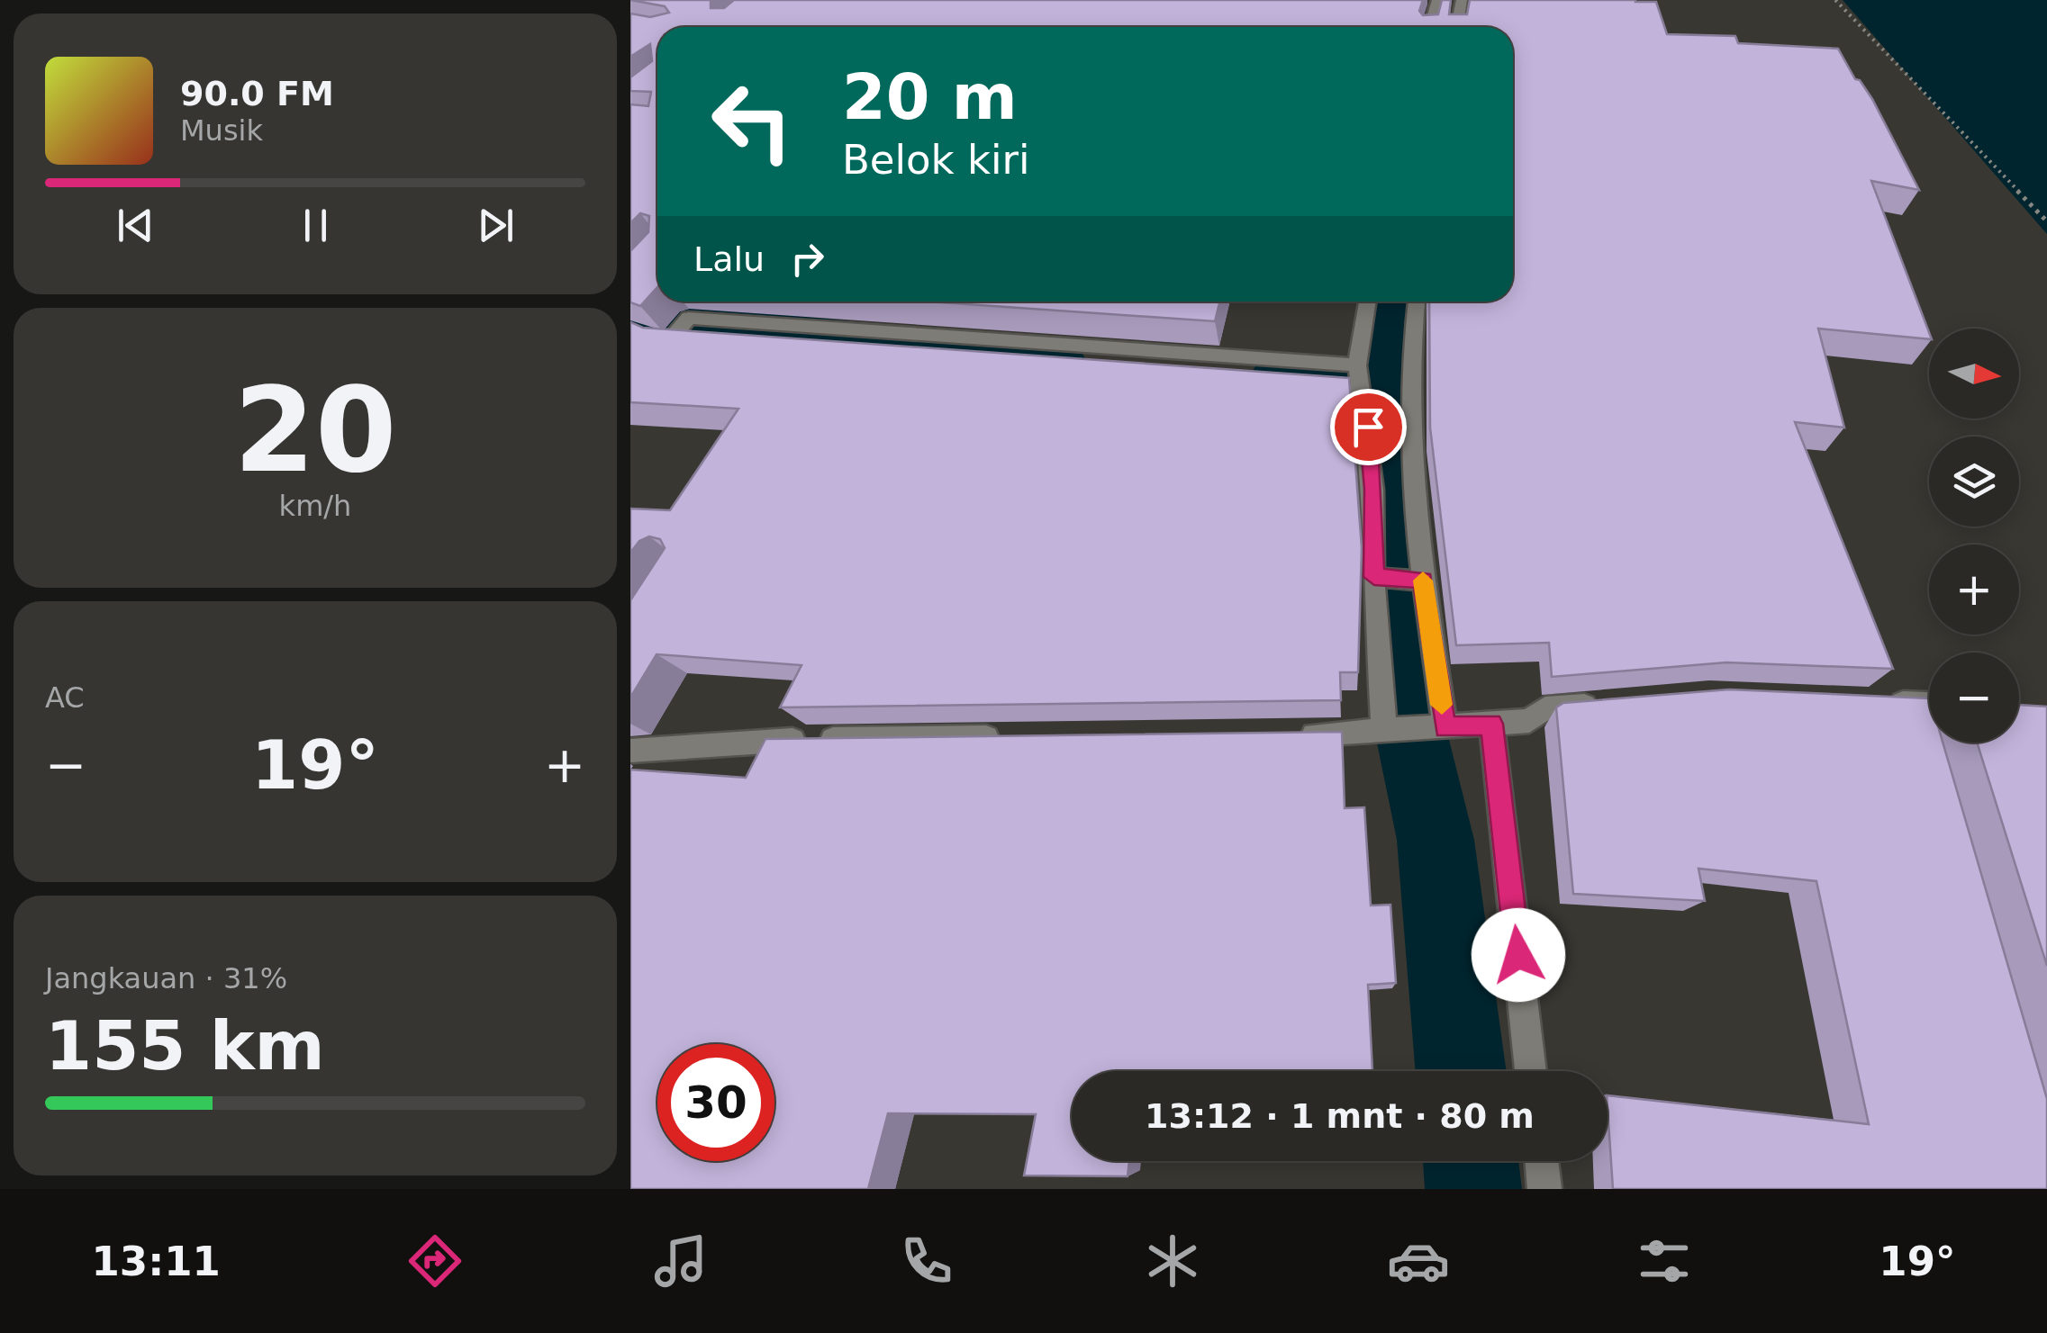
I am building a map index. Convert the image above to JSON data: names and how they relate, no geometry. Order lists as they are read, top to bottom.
{
  "north": "right",
  "page": {
    "turn": ["20 m", "Belok kiri"],
    "song": ["90.0 FM", "Musik"],
    "then": "Lalu",
    "tile": [
      ["20", "km/h"],
      "AC",
      ["Jangkauan · 31%", "155 km"]
    ],
    "map_buttons": ["+", "−"],
    "heat": ["−", "19°", "+"],
    "limit": "30",
    "trip": "13:12 · 1 mnt · 80 m",
    "tabs": ["13:11", "19°"]
  }
}
